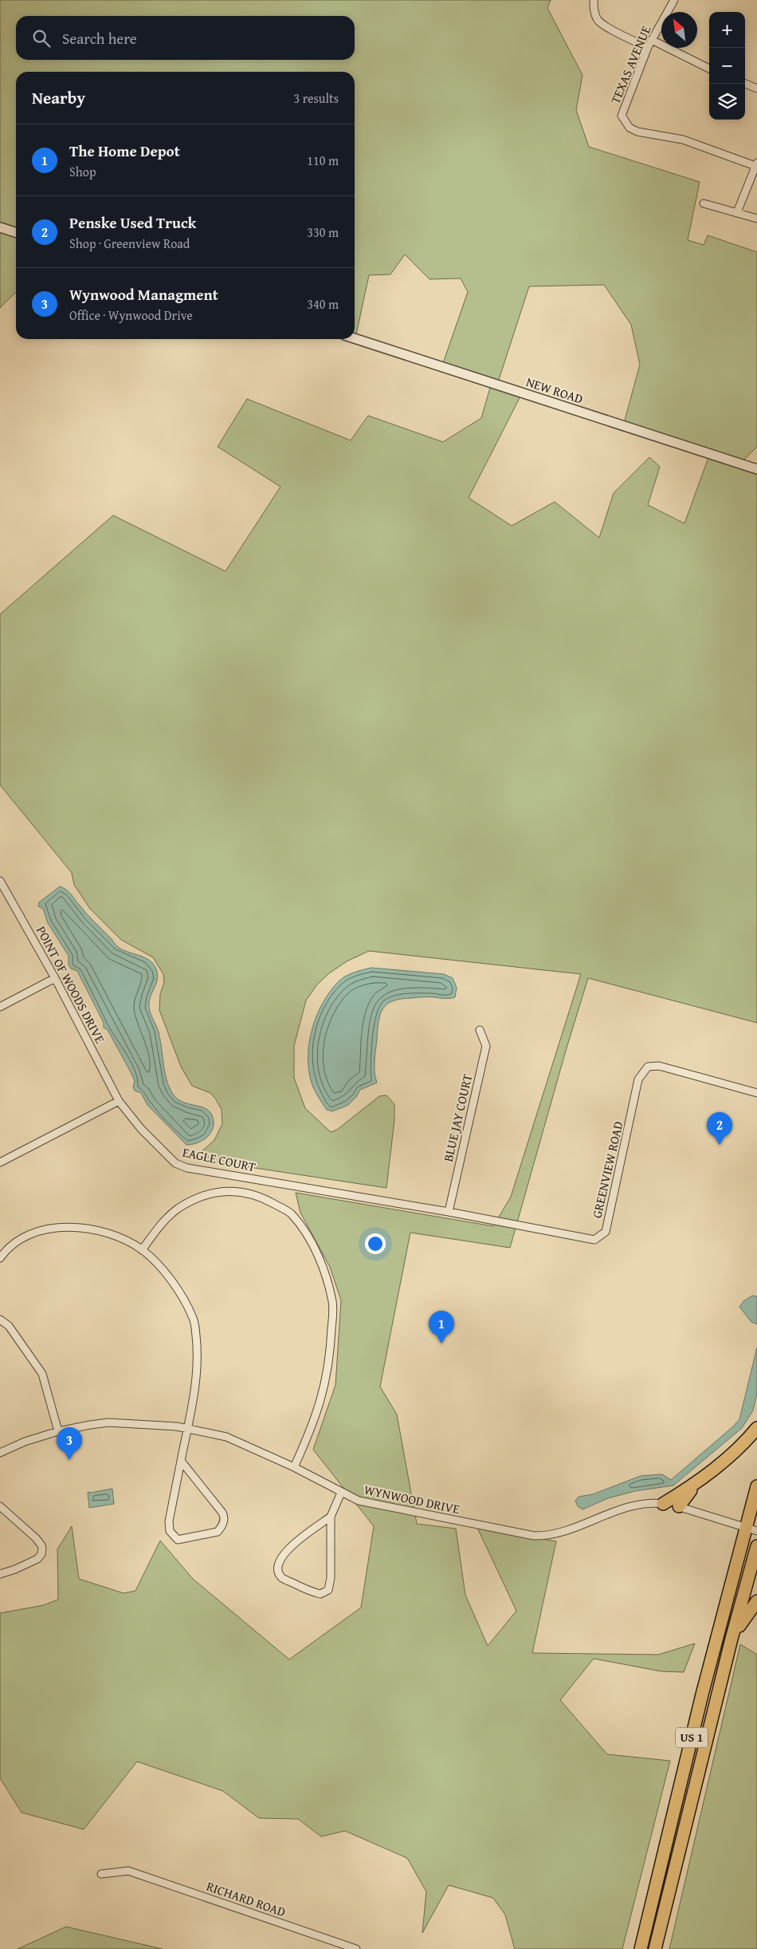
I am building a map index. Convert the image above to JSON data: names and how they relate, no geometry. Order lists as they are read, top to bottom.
{
  "streets": {
    "highway": ["US 1"],
    "street": [
      "TEXAS AVENUE",
      "NEW ROAD",
      "POINT OF WOODS DRIVE",
      "BLUE JAY COURT",
      "EAGLE COURT",
      "GREENVIEW ROAD",
      "WYNWOOD DRIVE",
      "RICHARD ROAD"
    ]
  },
  "crossings": [
    ["POINT OF WOODS DRIVE", "EAGLE COURT"],
    ["BLUE JAY COURT", "EAGLE COURT"],
    ["BLUE JAY COURT", "GREENVIEW ROAD"],
    ["EAGLE COURT", "GREENVIEW ROAD"],
    ["WYNWOOD DRIVE", "US 1"]
  ],
  "north": "top left",
  "page": {
    "map_buttons": ["+", "−"],
    "search": "Search here",
    "heading": ["Nearby", "3 results"],
    "list": [
      {
        "mark": "1",
        "name": "The Home Depot",
        "note": "Shop",
        "value": "110 m"
      },
      {
        "mark": "2",
        "name": "Penske Used Truck",
        "note": "Shop · Greenview Road",
        "value": "330 m"
      },
      {
        "mark": "3",
        "name": "Wynwood Managment",
        "note": "Office · Wynwood Drive",
        "value": "340 m"
      }
    ],
    "pins": ["2", "1", "3"]
  }
}
